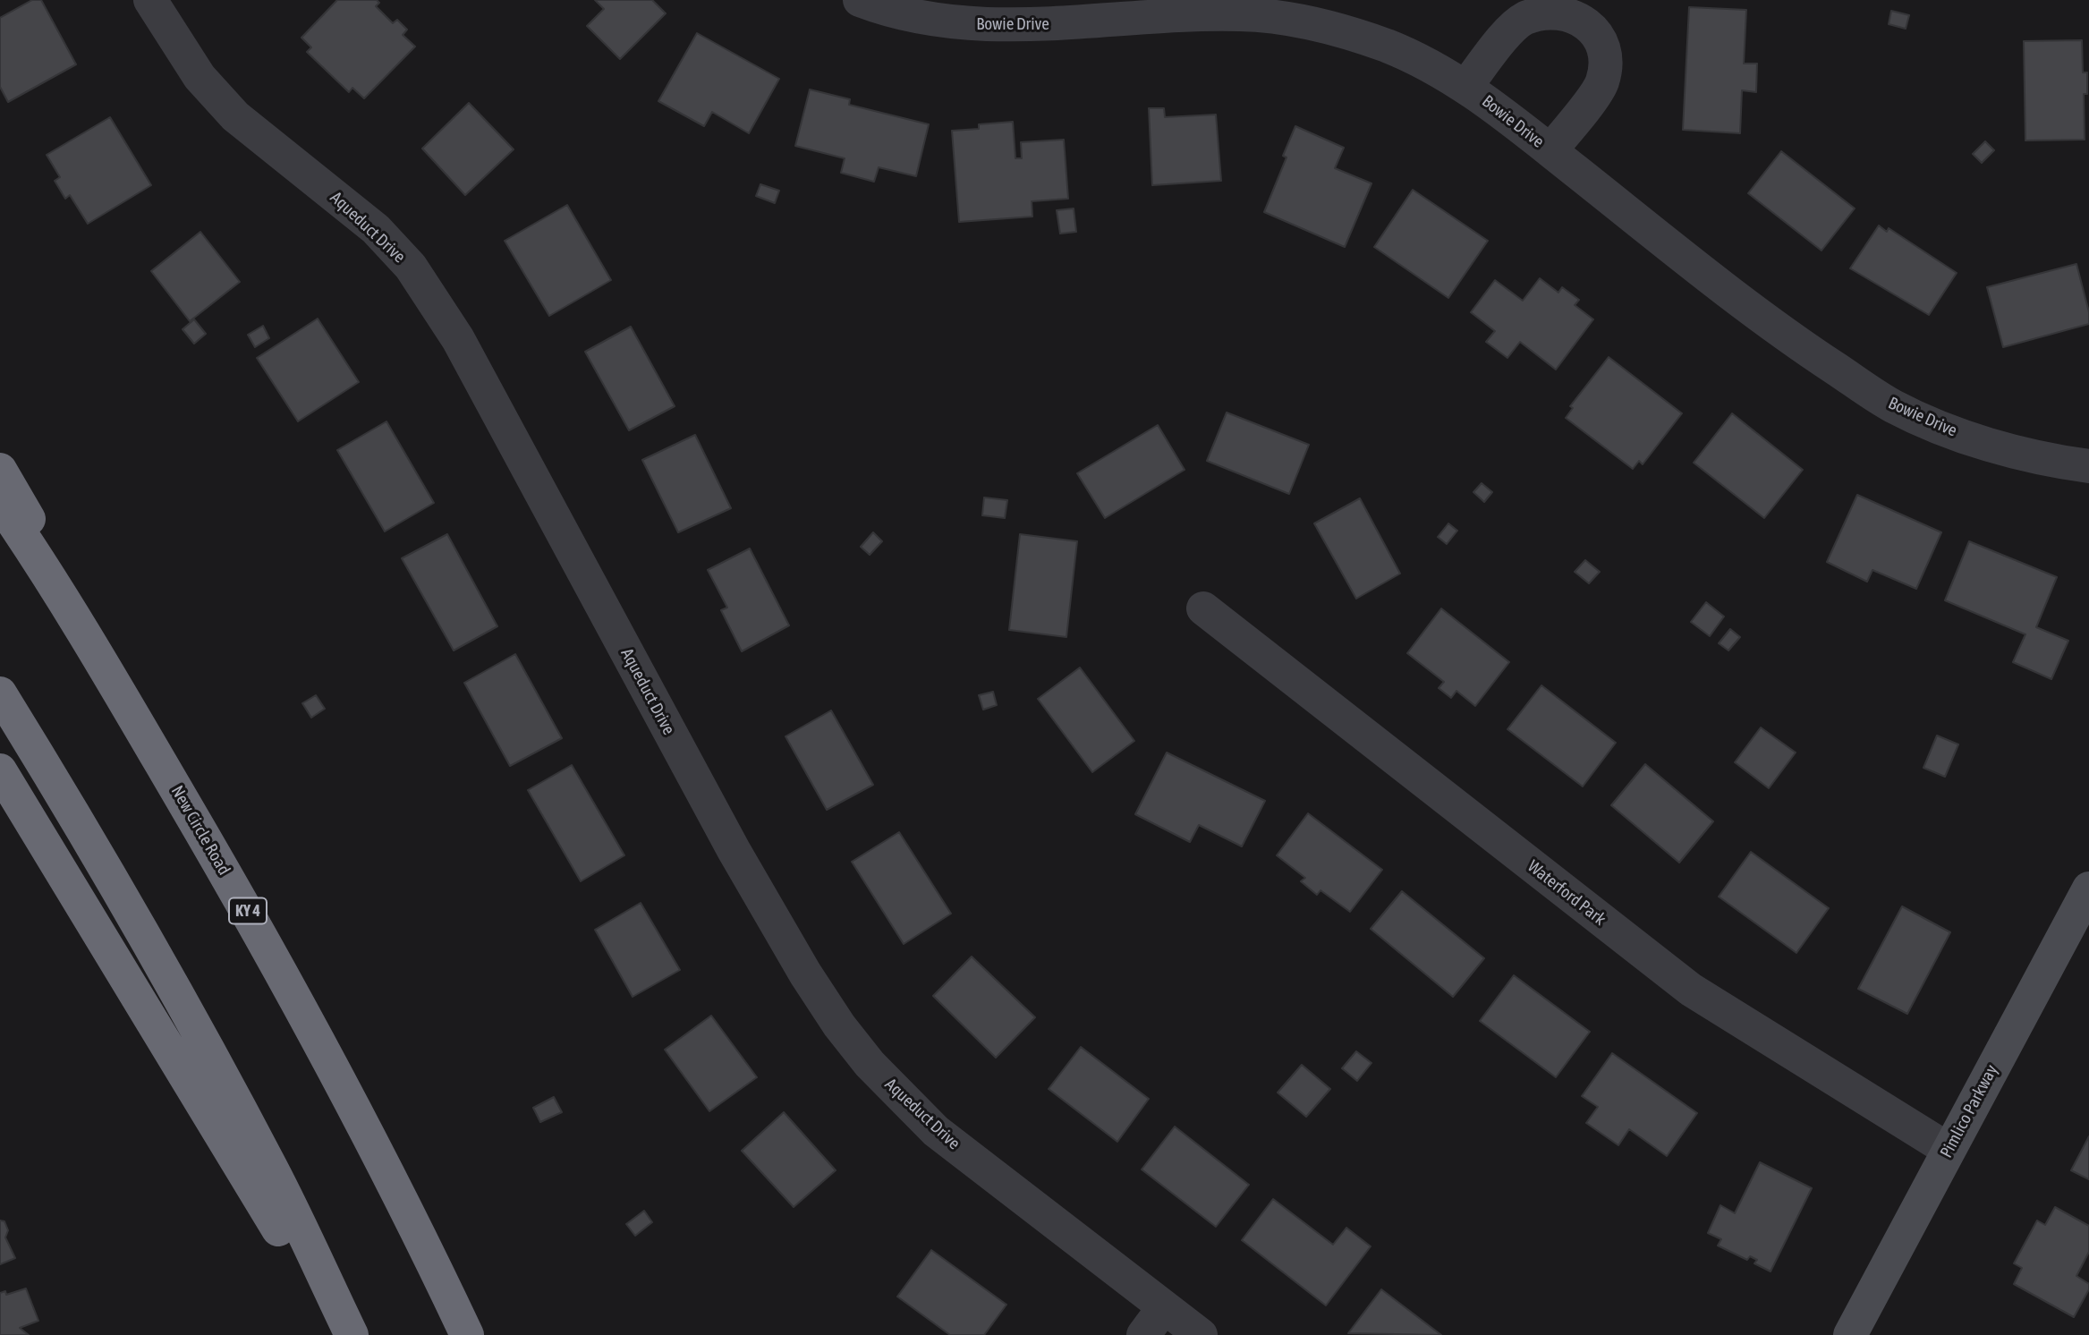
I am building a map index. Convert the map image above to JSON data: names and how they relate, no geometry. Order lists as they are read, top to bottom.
{
  "streets": {
    "highway": ["New Circle Road", "KY 4"],
    "street": [
      "Bowie Drive",
      "Aqueduct Drive",
      "Waterford Park",
      "Pimlico Parkway"
    ]
  },
  "crossings": [
    ["Waterford Park", "Pimlico Parkway"]
  ]
}
